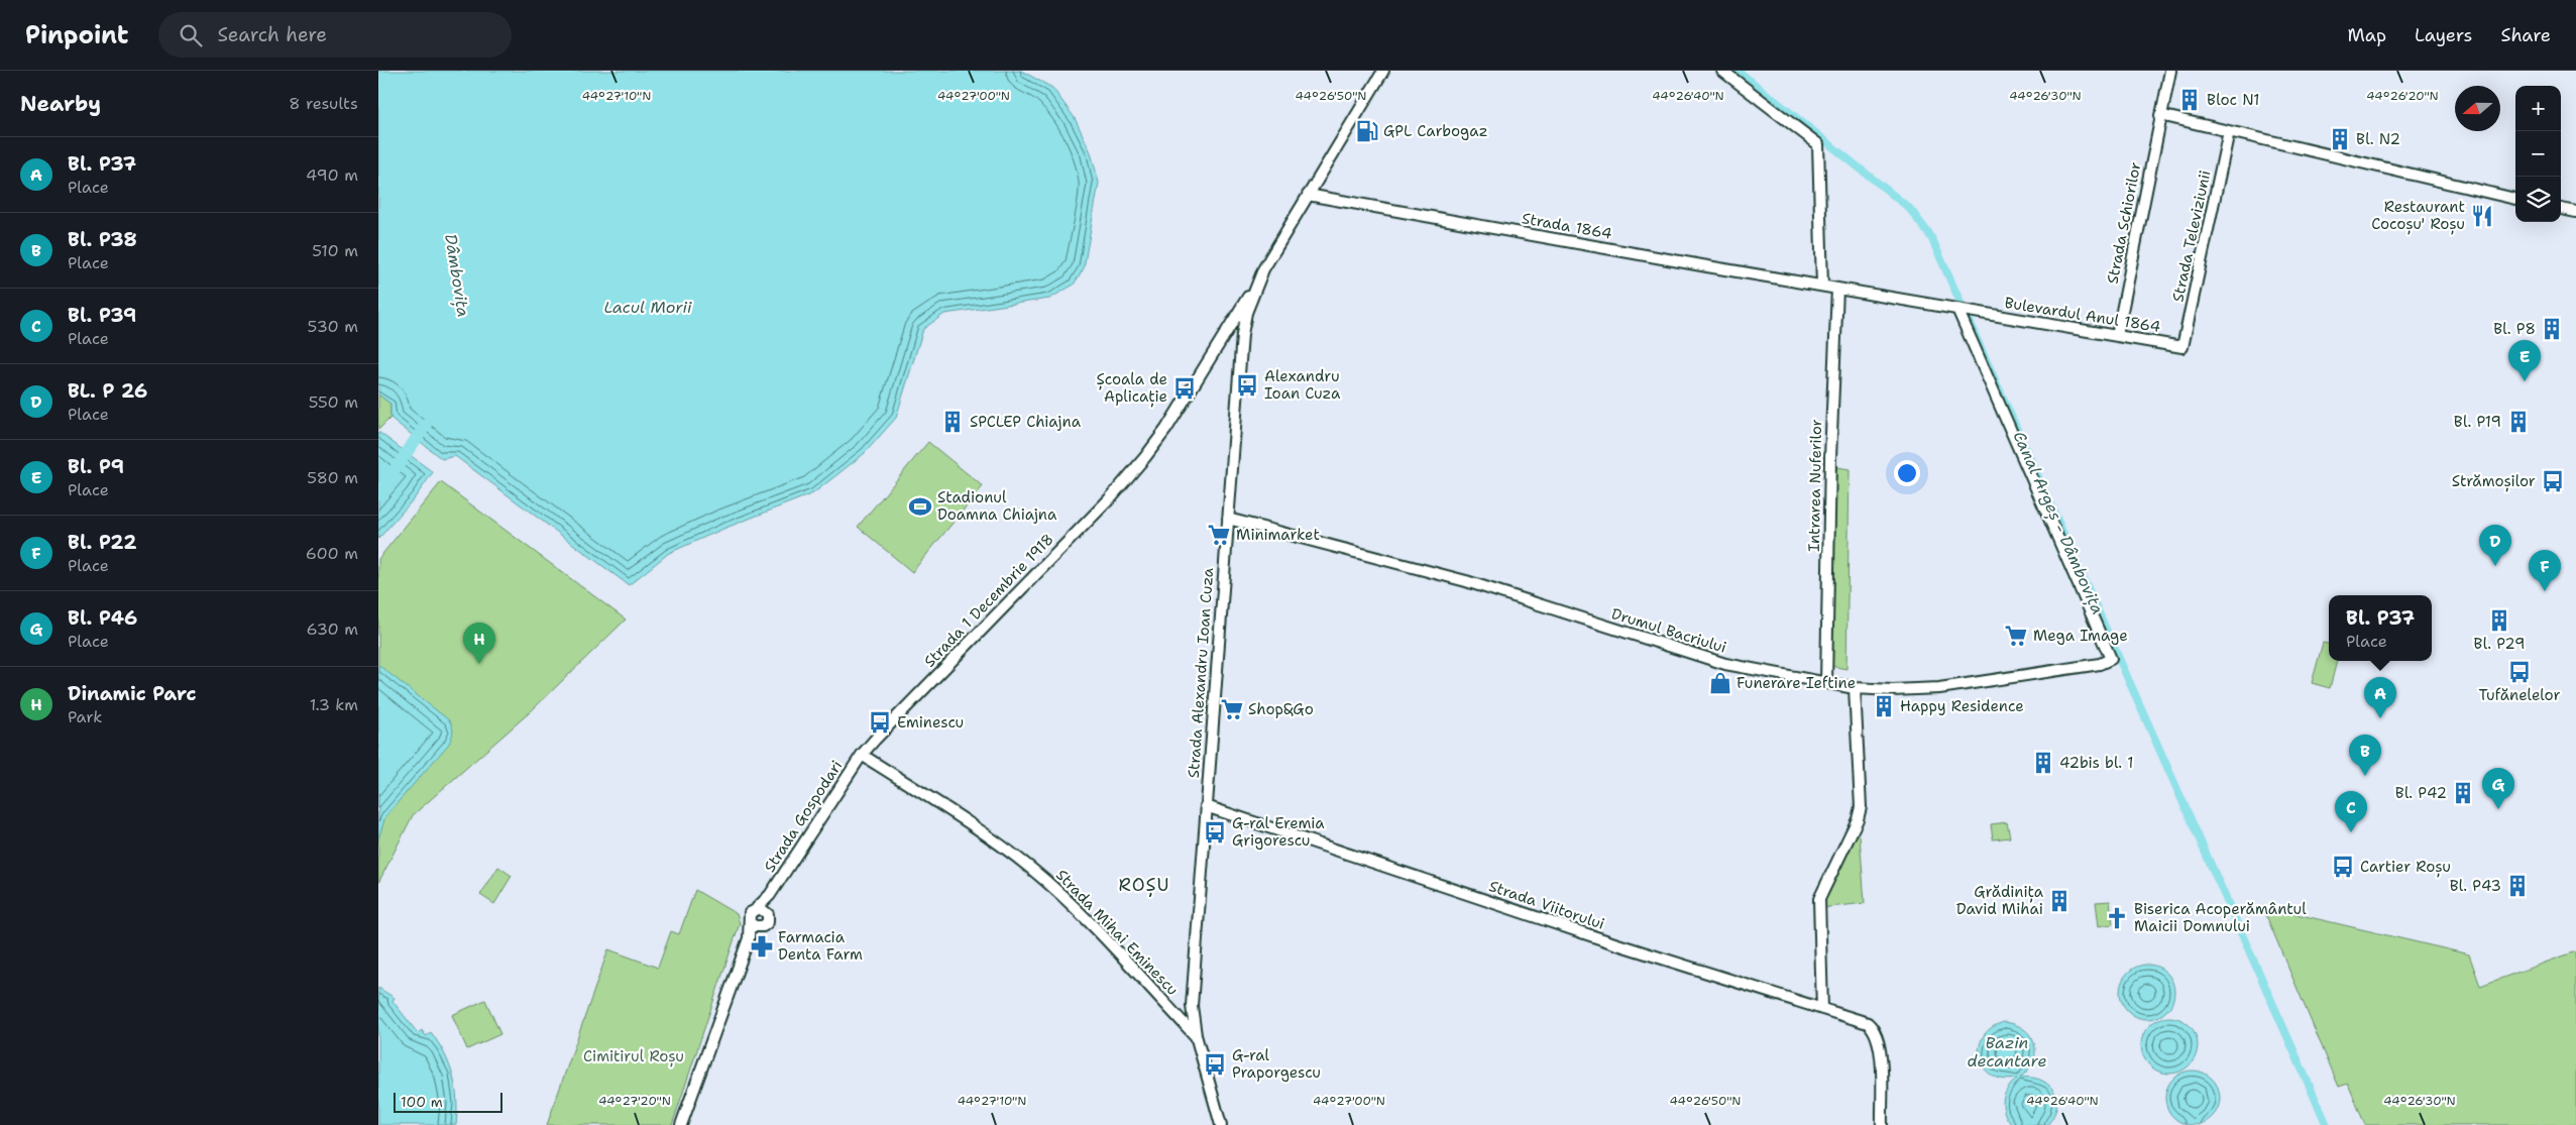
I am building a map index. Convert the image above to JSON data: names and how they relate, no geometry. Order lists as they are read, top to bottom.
{
  "streets": {
    "street": [
      "Strada Schiorilor",
      "Strada 1864",
      "Strada Televiziunii",
      "Bulevardul Anul 1864",
      "Intrarea Nuferilor",
      "Strada 1 Decembrie 1918",
      "Drumul Bacriului",
      "Strada Alexandru Ioan Cuza",
      "Strada Gospodari",
      "Strada Viitorului",
      "Strada Mihai Eminescu"
    ]
  },
  "crossings": [
    ["Strada Schiorilor", "Bulevardul Anul 1864"],
    ["Strada 1864", "Bulevardul Anul 1864"],
    ["Strada 1864", "Intrarea Nuferilor"],
    ["Strada 1864", "Drumul Bacriului"],
    ["Strada Televiziunii", "Bulevardul Anul 1864"],
    ["Bulevardul Anul 1864", "Drumul Bacriului"],
    ["Intrarea Nuferilor", "Drumul Bacriului"],
    ["Strada 1 Decembrie 1918", "Strada Alexandru Ioan Cuza"],
    ["Strada 1 Decembrie 1918", "Strada Gospodari"],
    ["Strada 1 Decembrie 1918", "Strada Mihai Eminescu"],
    ["Drumul Bacriului", "Strada Alexandru Ioan Cuza"],
    ["Strada Alexandru Ioan Cuza", "Strada Viitorului"],
    ["Strada Alexandru Ioan Cuza", "Strada Mihai Eminescu"],
    ["Strada Gospodari", "Strada Mihai Eminescu"]
  ],
  "districts": ["ROȘU"],
  "water": [
    "Dâmbovița",
    "Lacul Morii",
    "Canal Argeș - Dâmbovița",
    "Bazin decantare"
  ],
  "parks": ["Cimitirul Roșu"],
  "places": {
    "building": [
      "Bloc N1",
      "Bl. N2",
      "Bl. P8",
      "SPCLEP Chiajna",
      "Bl. P19",
      "Bl. P29",
      "Happy Residence",
      "42bis bl. 1",
      "Bl. P42",
      "Bl. P43",
      "Grădinița David Mihai"
    ],
    "fuel station": ["GPL Carbogaz"],
    "restaurant": ["Restaurant Cocoșu' Roșu"],
    "bus stop": [
      "Alexandru Ioan Cuza",
      "Școala de Aplicație",
      "Strămoșilor",
      "Tufănelelor",
      "Eminescu",
      "G-ral Eremia Grigorescu",
      "Cartier Roșu",
      "G-ral Praporgescu"
    ],
    "sports": ["Stadionul Doamna Chiajna"],
    "supermarket": ["Minimarket", "Mega Image", "Shop&Go"],
    "shop": ["Funerare Ieftine"],
    "church": ["Biserica Acoperământul Maicii Domnului"],
    "pharmacy": ["Farmacia Denta Farm"]
  },
  "scale_bar": "100 m",
  "north": "left",
  "page": {
    "header": "Pinpoint",
    "search": "Search here",
    "nav": ["Map", "Layers", "Share"],
    "heading": ["Nearby", "8 results"],
    "map_buttons": ["+", "−"],
    "list": [
      {
        "mark": "A",
        "name": "Bl. P37",
        "note": "Place",
        "value": "490 m"
      },
      {
        "mark": "B",
        "name": "Bl. P38",
        "note": "Place",
        "value": "510 m"
      },
      {
        "mark": "C",
        "name": "Bl. P39",
        "note": "Place",
        "value": "530 m"
      },
      {
        "mark": "D",
        "name": "BL. P 26",
        "note": "Place",
        "value": "550 m"
      },
      {
        "mark": "E",
        "name": "Bl. P9",
        "note": "Place",
        "value": "580 m"
      },
      {
        "mark": "F",
        "name": "Bl. P22",
        "note": "Place",
        "value": "600 m"
      },
      {
        "mark": "G",
        "name": "Bl. P46",
        "note": "Place",
        "value": "630 m"
      },
      {
        "mark": "H",
        "name": "Dinamic Parc",
        "note": "Park",
        "value": "1.3 km"
      }
    ],
    "pins": [
      "E",
      "D",
      "F",
      "H",
      "A",
      "B",
      "G",
      "C"
    ],
    "popup": ["Bl. P37", "Place"],
    "scale": "100 m"
  },
  "coordinates": [
    "44°27'10\"N",
    "44°27'00\"N",
    "44°26'50\"N",
    "44°26'40\"N",
    "44°26'30\"N",
    "44°26'20\"N",
    "44°27'20\"N"
  ]
}
